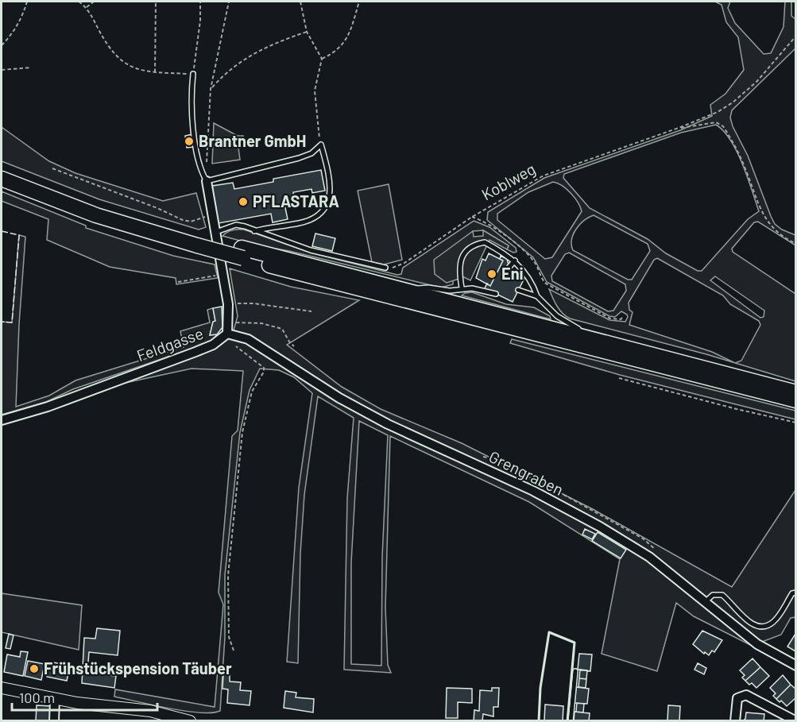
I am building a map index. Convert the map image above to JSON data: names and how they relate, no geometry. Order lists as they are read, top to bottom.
{
  "streets": {
    "street": ["Feldgasse", "Grengraben"],
    "path": ["Koblweg"]
  },
  "crossings": [
    ["Feldgasse", "Grengraben"]
  ],
  "places": [
    "Brantner GmbH",
    "PFLASTARA",
    "Eni",
    "Frühstückspension Täuber"
  ],
  "scale_bar": "100 m"
}
